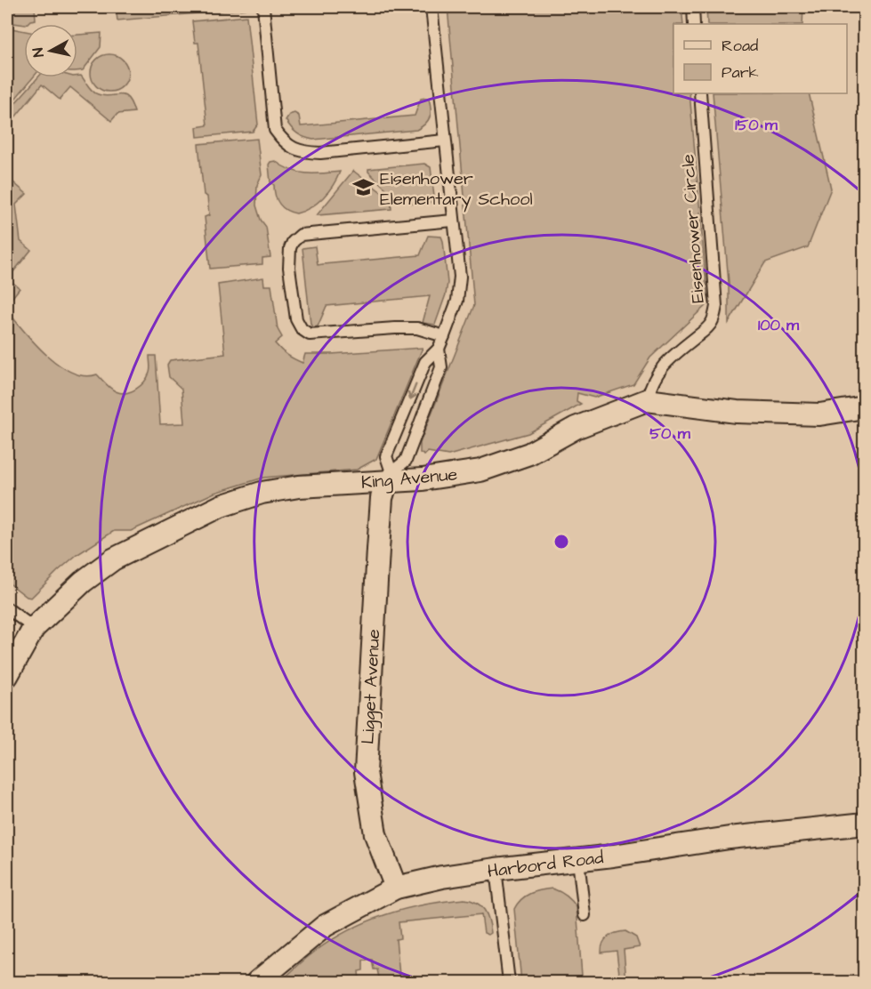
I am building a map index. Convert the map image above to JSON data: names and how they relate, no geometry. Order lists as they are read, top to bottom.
{
  "streets": {
    "street": ["King Avenue", "Ligget Avenue", "Harbord Road"],
    "lane": ["Eisenhower Circle"]
  },
  "crossings": [
    ["Eisenhower Circle", "King Avenue"],
    ["King Avenue", "Ligget Avenue"],
    ["Ligget Avenue", "Harbord Road"]
  ],
  "places": {
    "school or university": ["Eisenhower Elementary School"]
  },
  "legend": ["Road", "Park"],
  "north": "left",
  "rings": ["150 m", "100 m", "50 m"]
}
